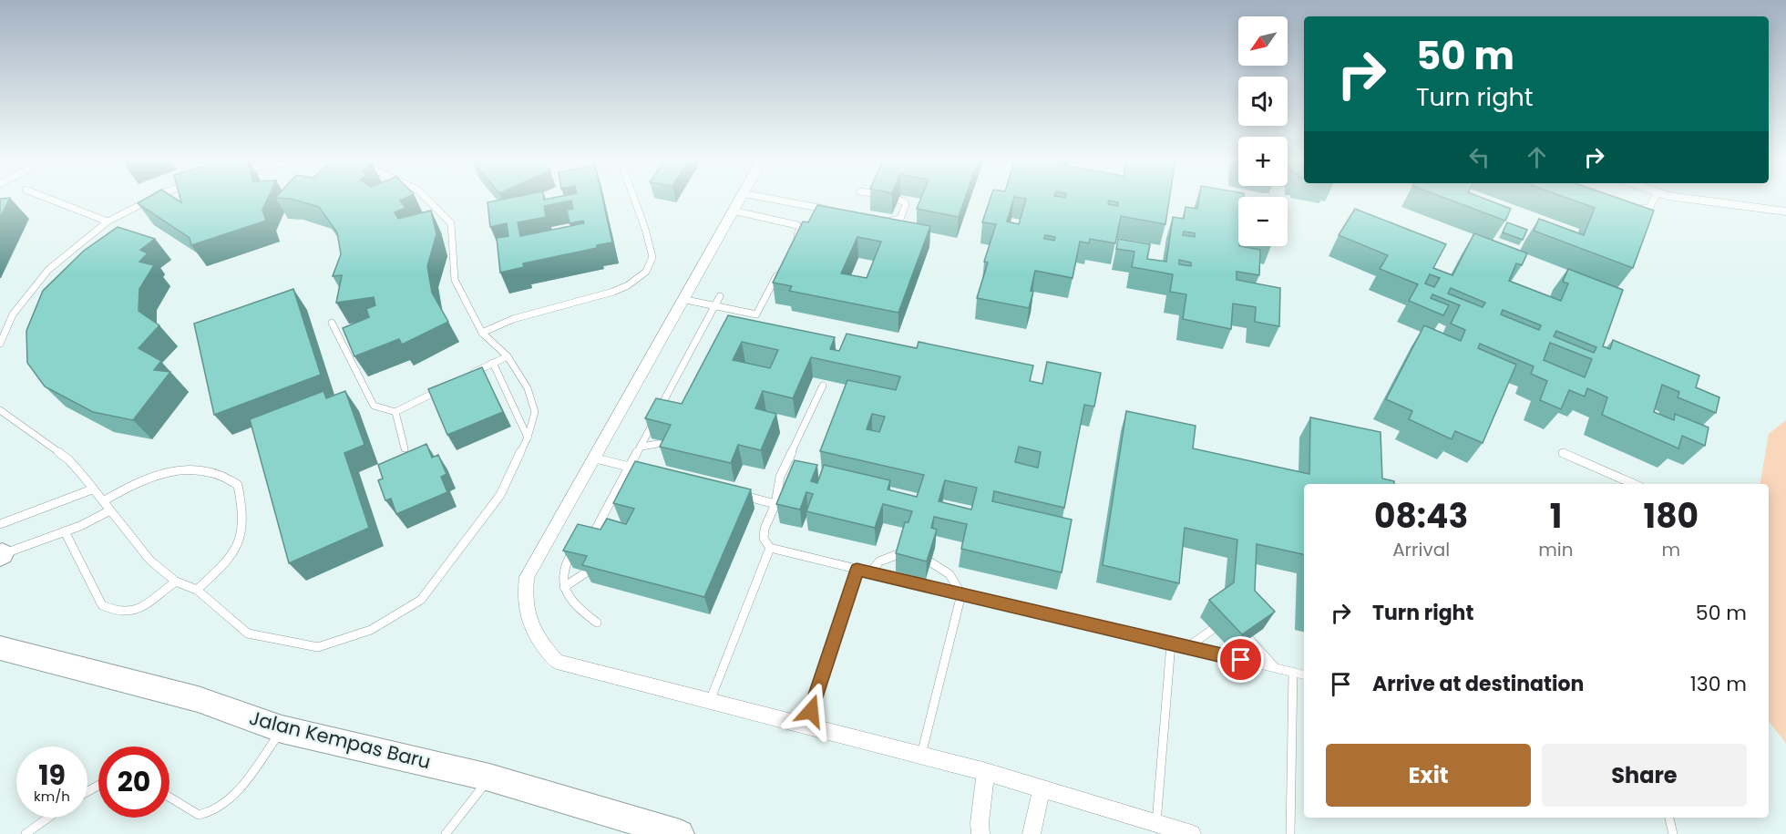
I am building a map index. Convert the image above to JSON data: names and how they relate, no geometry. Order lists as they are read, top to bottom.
{
  "streets": {
    "main road": ["Jalan Kempas Baru"]
  },
  "north": "bottom left",
  "page": {
    "map_buttons": ["+", "−"],
    "turn": ["50 m", "Turn right"],
    "eta": [
      "08:43",
      "Arrival",
      "1",
      "min",
      "180",
      "m"
    ],
    "list": [
      {
        "name": "Turn right",
        "value": "50 m"
      },
      {
        "name": "Arrive at destination",
        "value": "130 m"
      }
    ],
    "buttons": ["Exit", "Share"],
    "speed": "19 km/h",
    "limit": "20"
  }
}
